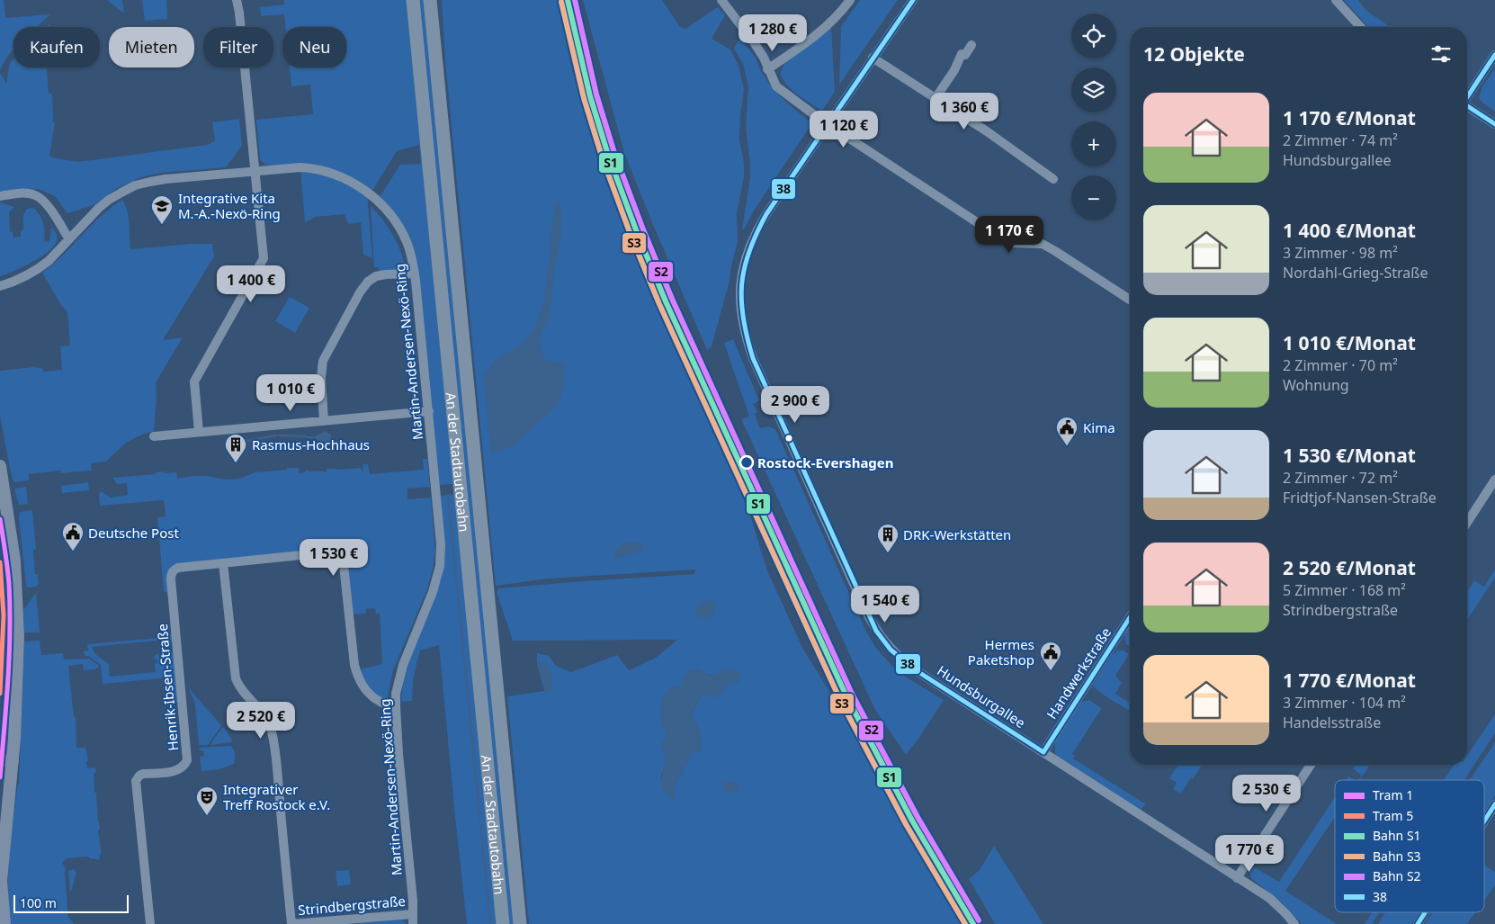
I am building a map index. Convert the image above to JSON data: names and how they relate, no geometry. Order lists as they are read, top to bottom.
{
  "streets": {
    "highway": ["An der Stadtautobahn"],
    "street": [
      "Martin-Andersen-Nexö-Ring",
      "Handwerkstraße",
      "Henrik-Ibsen-Straße",
      "Hundsburgallee",
      "Strindbergstraße"
    ]
  },
  "crossings": [
    ["Martin-Andersen-Nexö-Ring", "Strindbergstraße"],
    ["Handwerkstraße", "Hundsburgallee"],
    ["Henrik-Ibsen-Straße", "Strindbergstraße"]
  ],
  "places": {
    "school or university": ["Integrative Kita M.-A.-Nexö-Ring"],
    "public building": ["Kima", "Deutsche Post", "Hermes Paketshop"],
    "other": ["Rostock-Evershagen"],
    "building": ["Rasmus-Hochhaus", "DRK-Werkstätten"],
    "theatre": ["Integrativer Treff Rostock e.V."]
  },
  "lines": [
    "rail line S1",
    "rail line S2",
    "transit line 38",
    "rail line S3",
    "tram line 1",
    "tram line 5"
  ],
  "legend": [
    "Tram 1",
    "Tram 5",
    "Bahn S1",
    "Bahn S3",
    "Bahn S2",
    "38"
  ],
  "scale_bar": "100 m",
  "page": {
    "map_buttons": ["+", "−"],
    "price": [
      "1 280 €",
      "1 360 €",
      "1 120 €",
      "1 170 €",
      "1 400 €",
      "1 010 €",
      "2 900 €",
      "1 530 €",
      "1 540 €",
      "2 520 €",
      "2 530 €",
      "1 770 €"
    ],
    "chip": [
      "Kaufen",
      "Mieten",
      "Filter",
      "Neu"
    ],
    "heading": "12 Objekte",
    "list": [
      {
        "name": "1 170 €/Monat",
        "note": "2 Zimmer · 74 m² · Hundsburgallee"
      },
      {
        "name": "1 400 €/Monat",
        "note": "3 Zimmer · 98 m² · Nordahl-Grieg-Straße"
      },
      {
        "name": "1 010 €/Monat",
        "note": "2 Zimmer · 70 m² · Wohnung"
      },
      {
        "name": "1 530 €/Monat",
        "note": "2 Zimmer · 72 m² · Fridtjof-Nansen-Straße"
      },
      {
        "name": "2 520 €/Monat",
        "note": "5 Zimmer · 168 m² · Strindbergstraße"
      },
      {
        "name": "1 770 €/Monat",
        "note": "3 Zimmer · 104 m² · Handelsstraße"
      }
    ],
    "scale": "100 m"
  }
}
